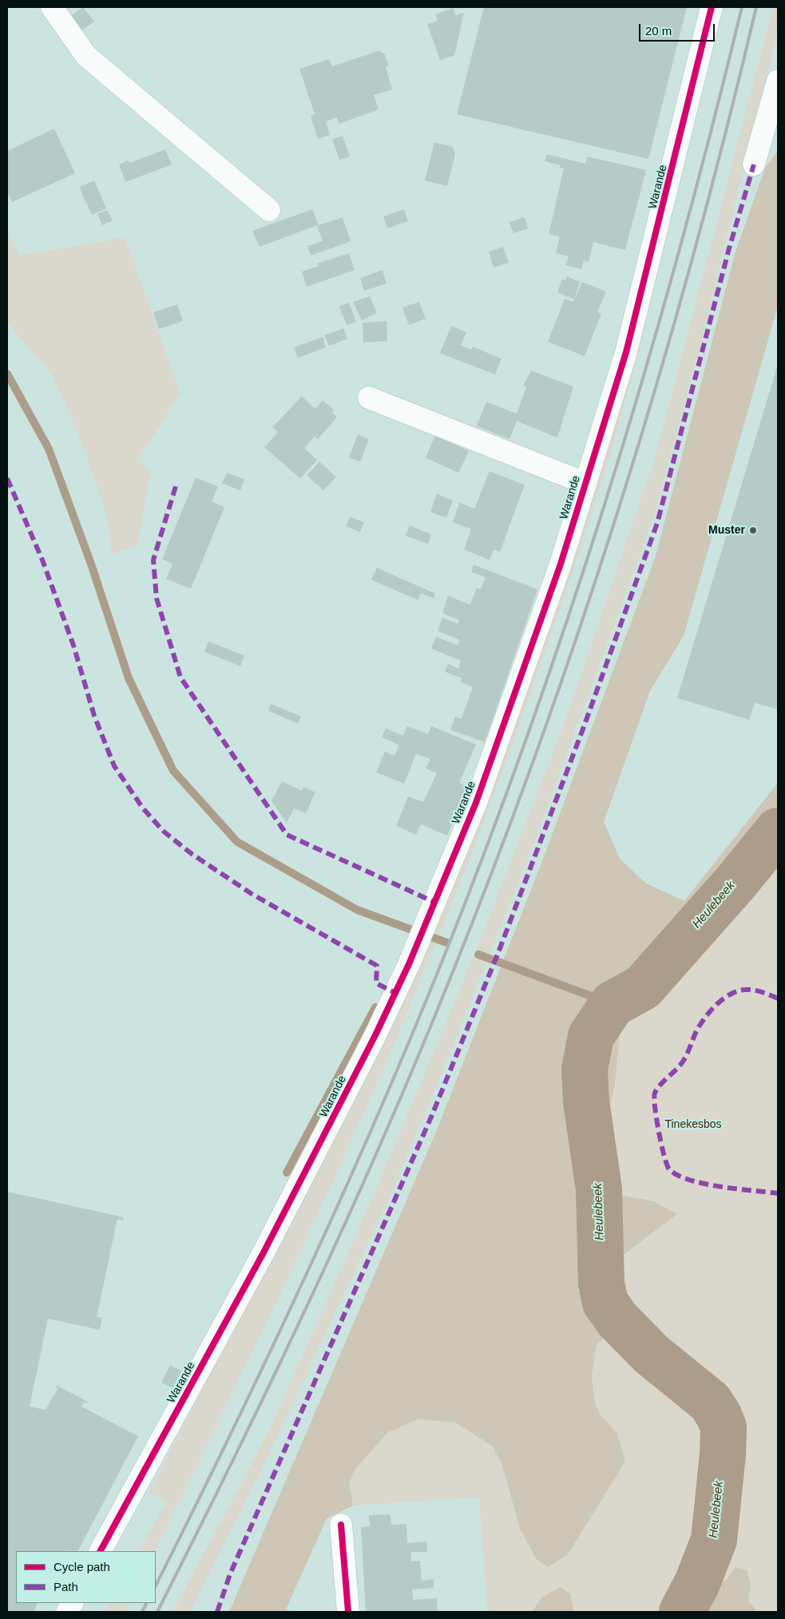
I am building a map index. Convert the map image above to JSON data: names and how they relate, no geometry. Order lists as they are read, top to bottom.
{
  "streets": {
    "street": ["Warande"]
  },
  "water": ["Heulebeek"],
  "parks": ["Tinekesbos"],
  "places": ["Muster"],
  "legend": ["Cycle path", "Path"],
  "scale_bar": "20 m"
}
